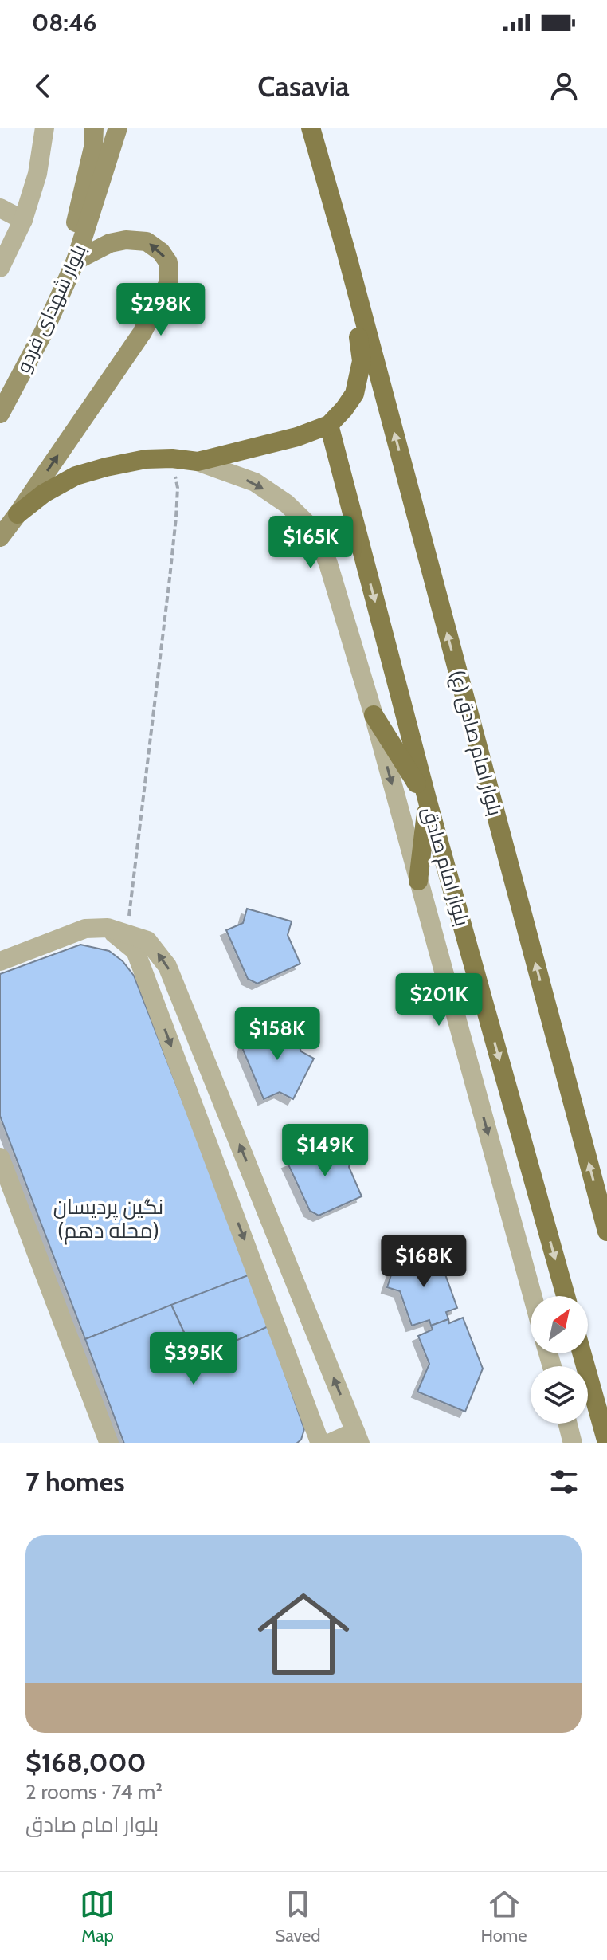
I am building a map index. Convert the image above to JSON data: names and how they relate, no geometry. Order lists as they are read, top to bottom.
{
  "streets": {
    "main road": ["بلوار شهدای فردو", "بلوار امام صادق (ع)", "بلوار امام صادق"]
  },
  "one_way": ["بلوار امام صادق (ع)", "بلوار امام صادق"],
  "districts": ["نگین پردیسان (محله دهم)"],
  "north": "top right",
  "page": {
    "status": "08:46",
    "header": "Casavia",
    "price": [
      "$298K",
      "$165K",
      "$201K",
      "$158K",
      "$149K",
      "$168K",
      "$395K"
    ],
    "heading": "7 homes",
    "list": [
      {
        "name": "$168,000",
        "note": "2 rooms · 74 m² · بلوار امام صادق"
      }
    ],
    "tabs": ["Map", "Saved", "Home"]
  }
}
